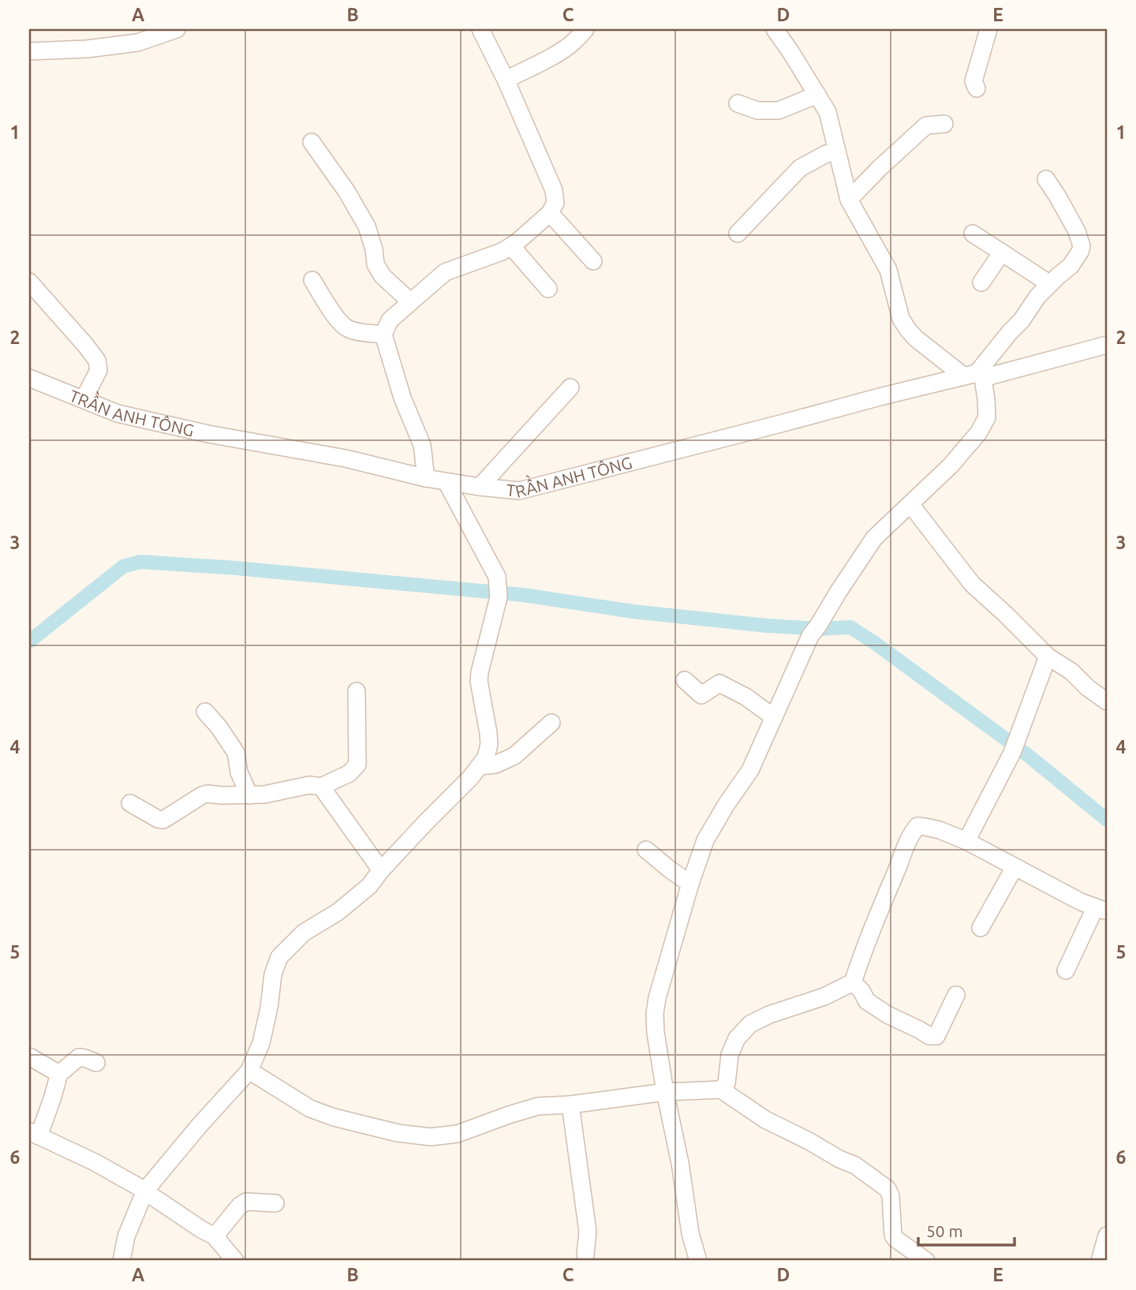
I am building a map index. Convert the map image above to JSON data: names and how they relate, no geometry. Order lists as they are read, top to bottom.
{
  "streets": {
    "street": ["TRẦN ANH TÔNG"]
  },
  "scale_bar": "50 m",
  "grid": {
    "columns": [
      "A",
      "B",
      "C",
      "D",
      "E"
    ],
    "rows": [
      "1",
      "2",
      "3",
      "4",
      "5",
      "6"
    ]
  }
}
